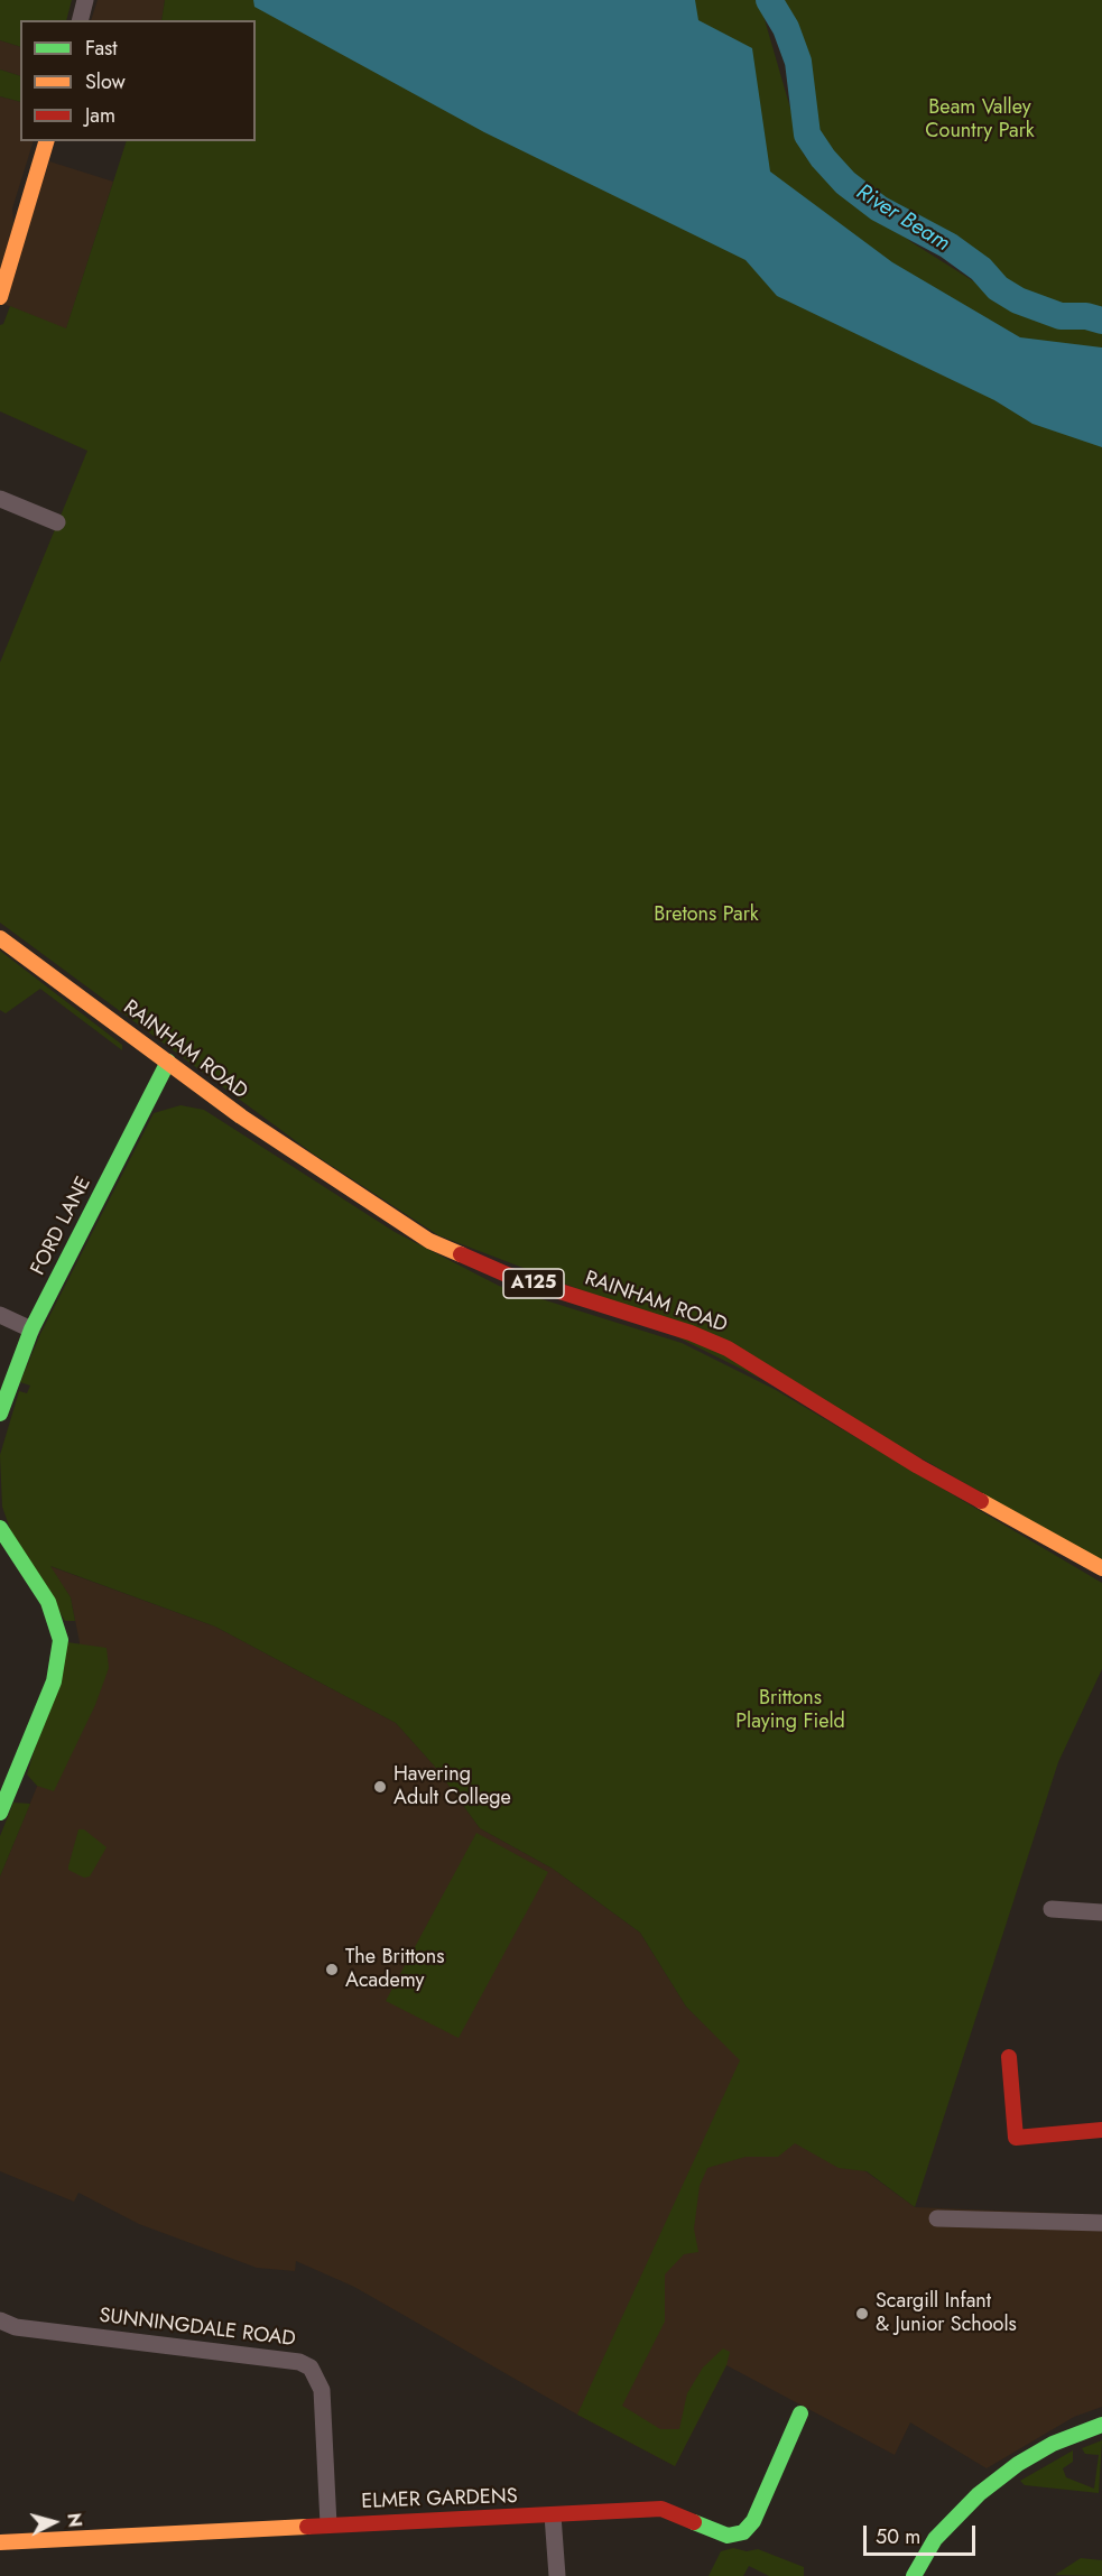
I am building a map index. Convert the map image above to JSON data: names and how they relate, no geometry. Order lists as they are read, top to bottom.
{
  "streets": {
    "street": [
      "RAINHAM ROAD",
      "FORD LANE",
      "A125",
      "SUNNINGDALE ROAD",
      "ELMER GARDENS"
    ]
  },
  "crossings": [
    ["RAINHAM ROAD", "FORD LANE"],
    ["SUNNINGDALE ROAD", "ELMER GARDENS"]
  ],
  "water": ["River Beam"],
  "parks": ["Beam Valley Country Park", "Bretons Park", "Brittons Playing Field"],
  "places": ["Havering Adult College", "The Brittons Academy", "Scargill Infant & Junior Schools"],
  "legend": ["Fast", "Slow", "Jam"],
  "scale_bar": "50 m",
  "north": "right"
}
